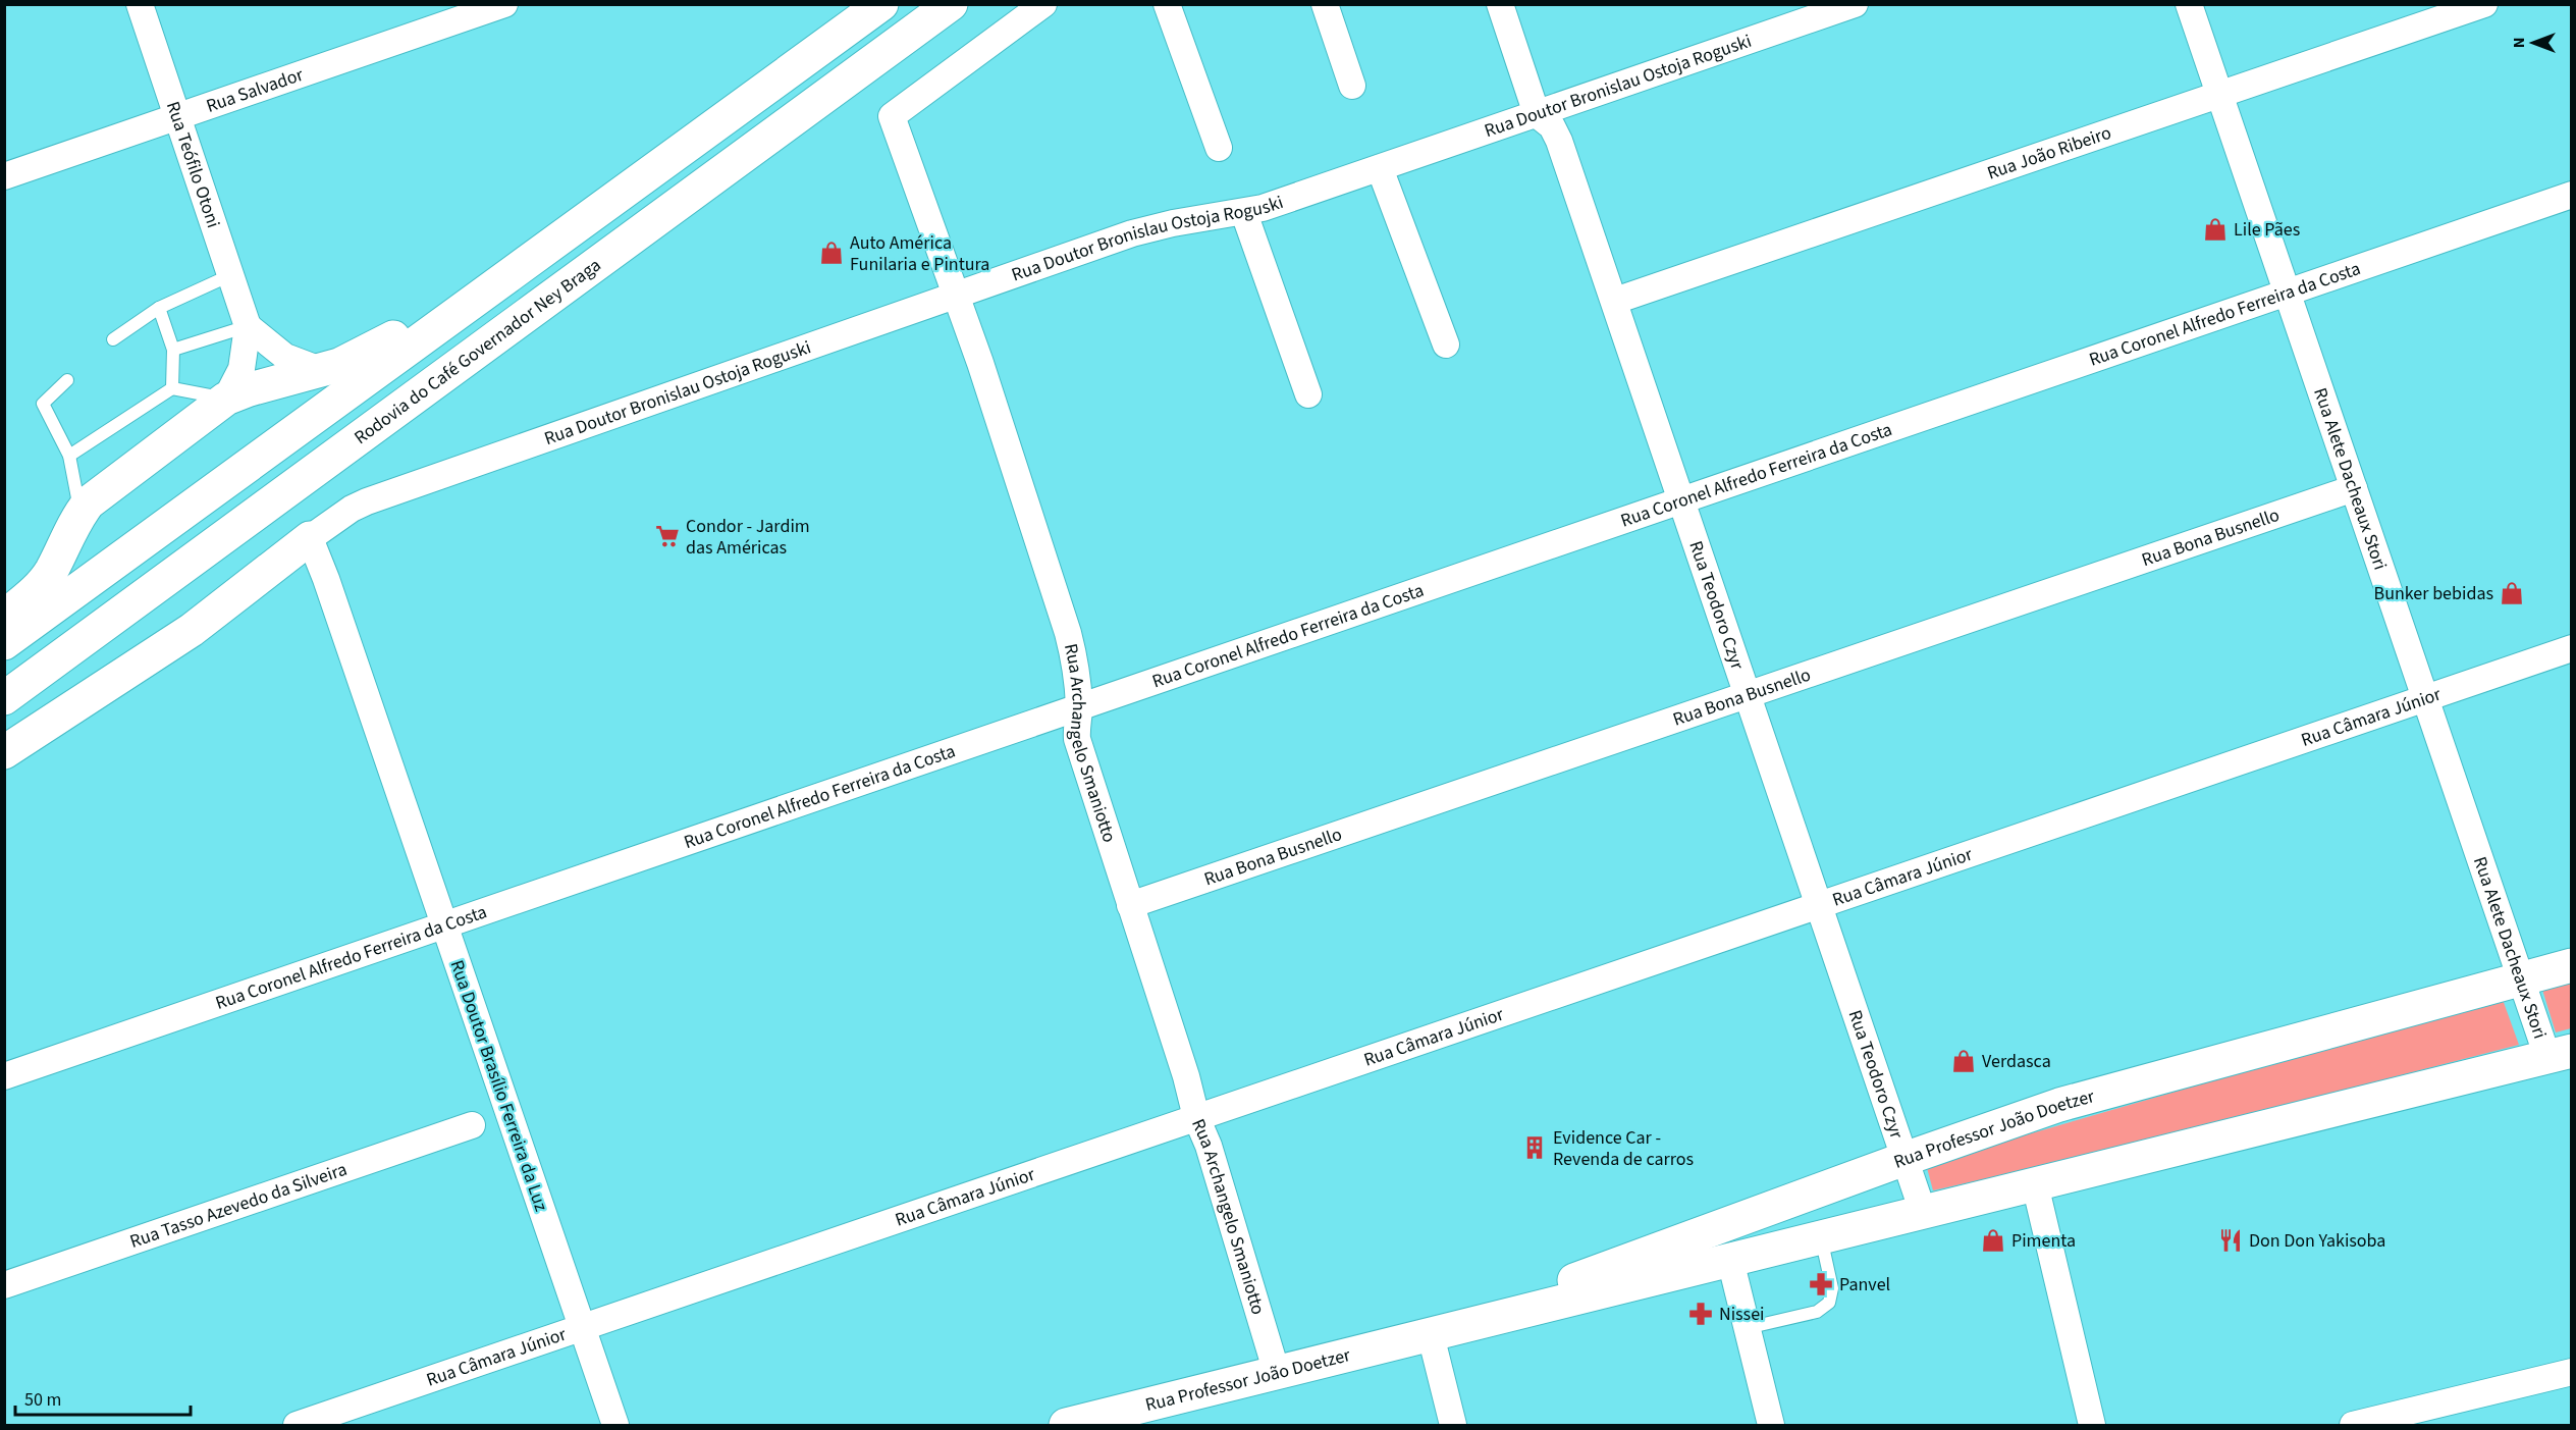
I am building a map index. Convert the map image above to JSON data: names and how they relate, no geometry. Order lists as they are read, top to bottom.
{
  "streets": {
    "main road": ["Rodovia do Café Governador Ney Braga", "Rua Professor João Doetzer"],
    "street": [
      "Rua Doutor Bronislau Ostoja Roguski",
      "Rua Salvador",
      "Rua João Ribeiro",
      "Rua Teófilo Otoni",
      "Rua Coronel Alfredo Ferreira da Costa",
      "Rua Alete Dacheaux Stori",
      "Rua Bona Busnello",
      "Rua Teodoro Czyr",
      "Rua Câmara Júnior",
      "Rua Archangelo Smaniotto",
      "Rua Doutor Brasílio Ferreira da Luz",
      "Rua Tasso Azevedo da Silveira"
    ]
  },
  "crossings": [
    ["Rua Doutor Bronislau Ostoja Roguski", "Rua Teodoro Czyr"],
    ["Rua Doutor Bronislau Ostoja Roguski", "Rua Archangelo Smaniotto"],
    ["Rua Doutor Bronislau Ostoja Roguski", "Rua Doutor Brasílio Ferreira da Luz"],
    ["Rua Salvador", "Rua Teófilo Otoni"],
    ["Rua João Ribeiro", "Rua Alete Dacheaux Stori"],
    ["Rua João Ribeiro", "Rua Teodoro Czyr"],
    ["Rua Coronel Alfredo Ferreira da Costa", "Rua Alete Dacheaux Stori"],
    ["Rua Coronel Alfredo Ferreira da Costa", "Rua Teodoro Czyr"],
    ["Rua Coronel Alfredo Ferreira da Costa", "Rua Archangelo Smaniotto"],
    ["Rua Coronel Alfredo Ferreira da Costa", "Rua Doutor Brasílio Ferreira da Luz"],
    ["Rua Alete Dacheaux Stori", "Rua Bona Busnello"],
    ["Rua Alete Dacheaux Stori", "Rua Câmara Júnior"],
    ["Rua Alete Dacheaux Stori", "Rua Professor João Doetzer"],
    ["Rua Bona Busnello", "Rua Teodoro Czyr"],
    ["Rua Bona Busnello", "Rua Archangelo Smaniotto"],
    ["Rua Teodoro Czyr", "Rua Câmara Júnior"],
    ["Rua Teodoro Czyr", "Rua Professor João Doetzer"],
    ["Rua Câmara Júnior", "Rua Archangelo Smaniotto"],
    ["Rua Câmara Júnior", "Rua Doutor Brasílio Ferreira da Luz"],
    ["Rua Archangelo Smaniotto", "Rua Professor João Doetzer"]
  ],
  "places": {
    "shop": [
      "Lile Pães",
      "Auto América Funilaria e Pintura",
      "Bunker bebidas",
      "Verdasca",
      "Pimenta"
    ],
    "supermarket": ["Condor - Jardim das Américas"],
    "building": ["Evidence Car - Revenda de carros"],
    "restaurant": ["Don Don Yakisoba"],
    "pharmacy": ["Panvel", "Nissei"]
  },
  "scale_bar": "50 m",
  "north": "left"
}
